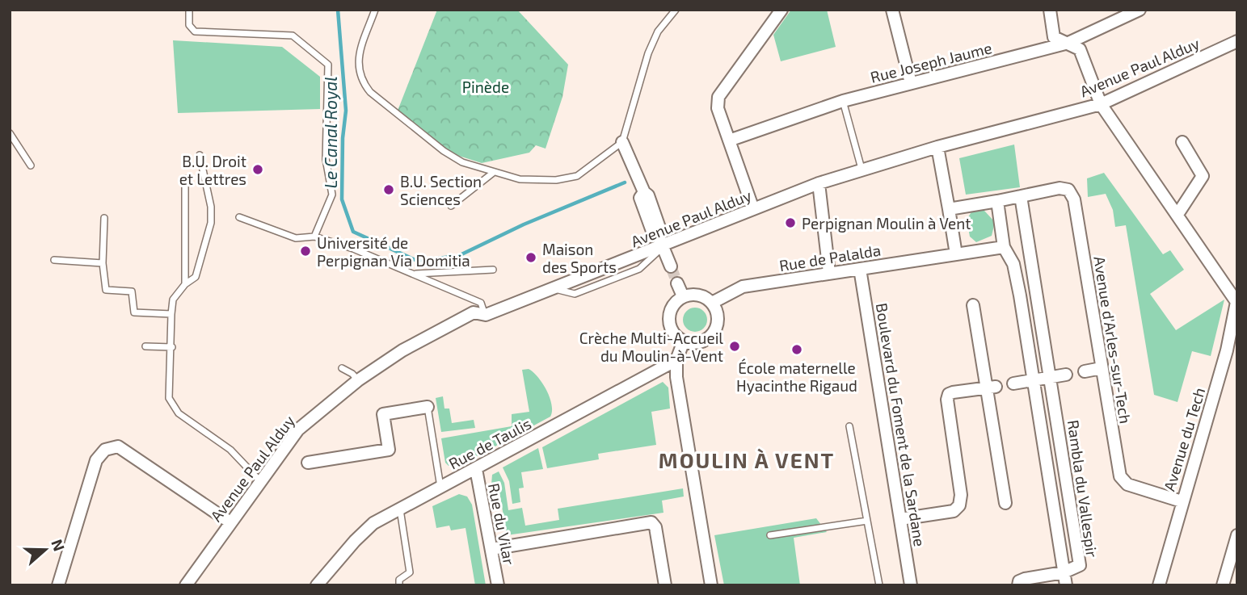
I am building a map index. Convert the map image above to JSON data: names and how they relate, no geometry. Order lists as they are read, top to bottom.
{
  "streets": {
    "street": [
      "Rue Joseph Jaume",
      "Avenue Paul Alduy",
      "Rue de Palalda",
      "Avenue d'Arles-sur-Tech",
      "Boulevard du Foment de la Sardane",
      "Avenue du Tech",
      "Rue de Taulis",
      "Rambla du Vallespir",
      "Rue du Vilar"
    ]
  },
  "crossings": [
    ["Rue de Palalda", "Boulevard du Foment de la Sardane"],
    ["Rue de Palalda", "Rambla du Vallespir"],
    ["Avenue d'Arles-sur-Tech", "Avenue du Tech"],
    ["Avenue d'Arles-sur-Tech", "Rambla du Vallespir"],
    ["Rue de Taulis", "Rue du Vilar"]
  ],
  "districts": ["MOULIN À VENT"],
  "water": ["Le Canal Royal"],
  "parks": ["Pinède"],
  "places": [
    "B.U. Droit et Lettres",
    "B.U. Section Sciences",
    "Perpignan Moulin à Vent",
    "Université de Perpignan Via Domitia",
    "Maison des Sports",
    "Crèche Multi-Accueil du Moulin-à-Vent",
    "École maternelle Hyacinthe Rigaud"
  ],
  "north": "right"
}
